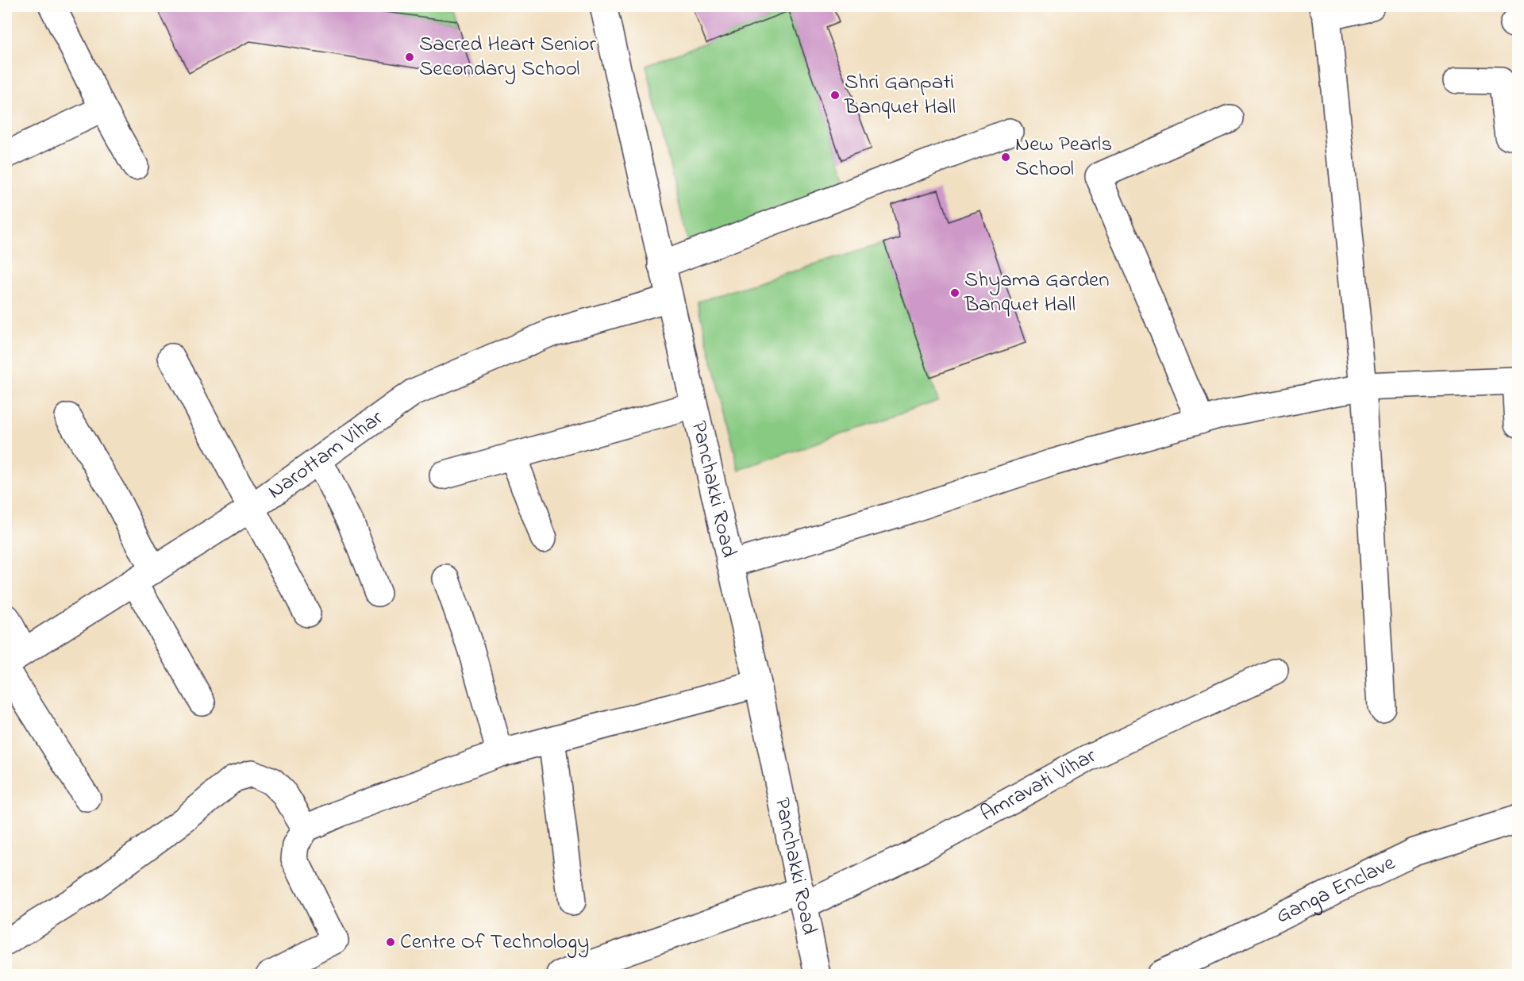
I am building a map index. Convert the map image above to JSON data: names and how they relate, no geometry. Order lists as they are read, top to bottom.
{
  "streets": {
    "street": [
      "Narottam Vihar",
      "Panchakki Road",
      "Amravati Vihar",
      "Ganga Enclave"
    ]
  },
  "crossings": [
    ["Narottam Vihar", "Panchakki Road"],
    ["Panchakki Road", "Amravati Vihar"]
  ],
  "places": [
    "Sacred Heart Senior Secondary School",
    "Shri Ganpati Banquet Hall",
    "New Pearls School",
    "Shyama Garden Banquet Hall",
    "Centre Of Technology"
  ]
}
